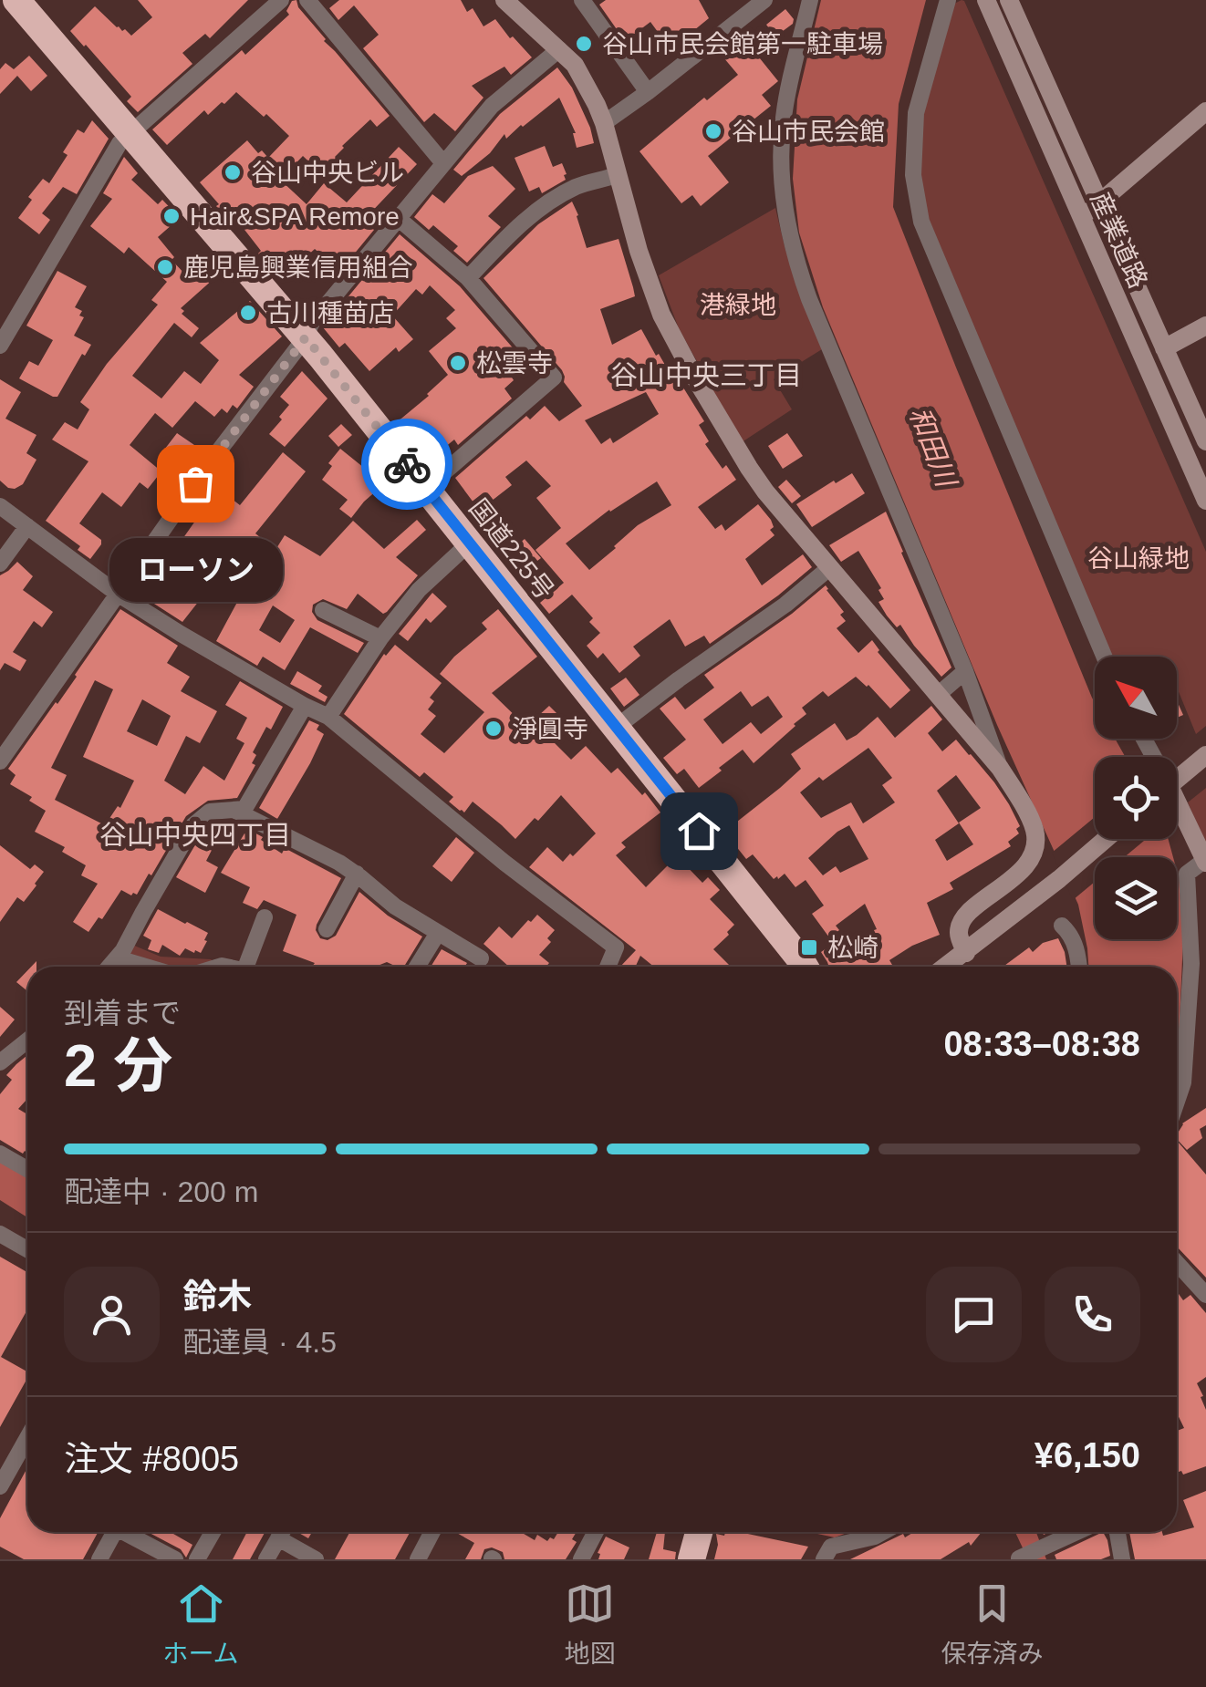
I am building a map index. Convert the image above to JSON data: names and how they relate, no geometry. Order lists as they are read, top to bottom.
{
  "streets": {
    "highway": ["国道225号"],
    "street": ["産業道路"]
  },
  "districts": ["谷山中央三丁目", "谷山中央四丁目"],
  "water": ["和田川"],
  "parks": ["港緑地", "谷山緑地"],
  "places": {
    "other": [
      "谷山市民会館第一駐車場",
      "谷山市民会館",
      "谷山中央ビル",
      "Hair&SPA Remore",
      "鹿児島興業信用組合",
      "古川種苗店",
      "松雲寺",
      "ローソン",
      "淨圓寺"
    ],
    "transit": ["松崎"]
  },
  "north": "top left",
  "page": {
    "bubble": "ローソン",
    "heading": ["2 分", "到着まで", "08:33–08:38"],
    "panel": [
      "鈴木",
      "配達員 · 4.5",
      "注文 #8005",
      "¥6,150"
    ],
    "bar": "配達中 · 200 m",
    "tabs": ["ホーム", "地図", "保存済み"]
  }
}
